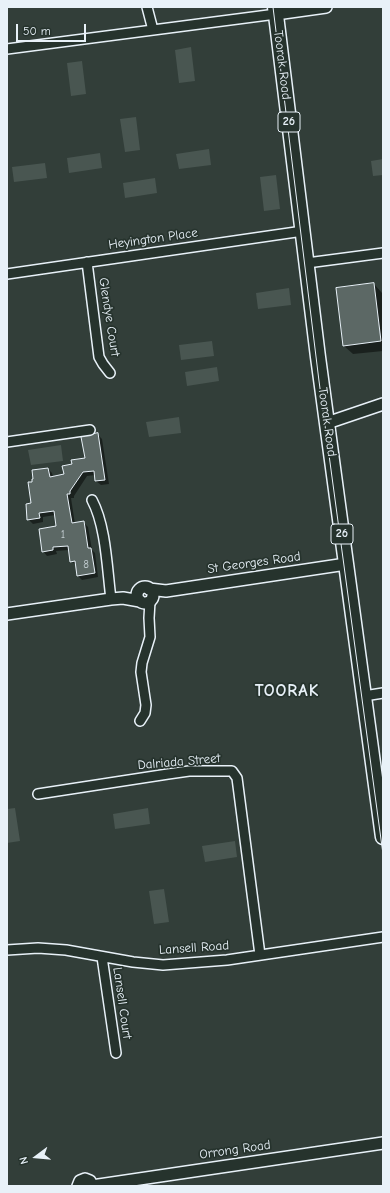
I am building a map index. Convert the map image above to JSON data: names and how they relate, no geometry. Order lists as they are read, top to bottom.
{
  "streets": {
    "main road": ["Toorak Road", "26"],
    "street": [
      "Heyington Place",
      "Glendye Court",
      "St Georges Road",
      "Dalriada Street",
      "Lansell Road",
      "Lansell Court",
      "Orrong Road"
    ]
  },
  "crossings": [
    ["Toorak Road", "Heyington Place"],
    ["Toorak Road", "St Georges Road"],
    ["Heyington Place", "Glendye Court"],
    ["Dalriada Street", "Lansell Road"],
    ["Lansell Road", "Lansell Court"]
  ],
  "districts": ["TOORAK"],
  "house_numbers": ["1", "8"],
  "scale_bar": "50 m",
  "north": "left"
}
